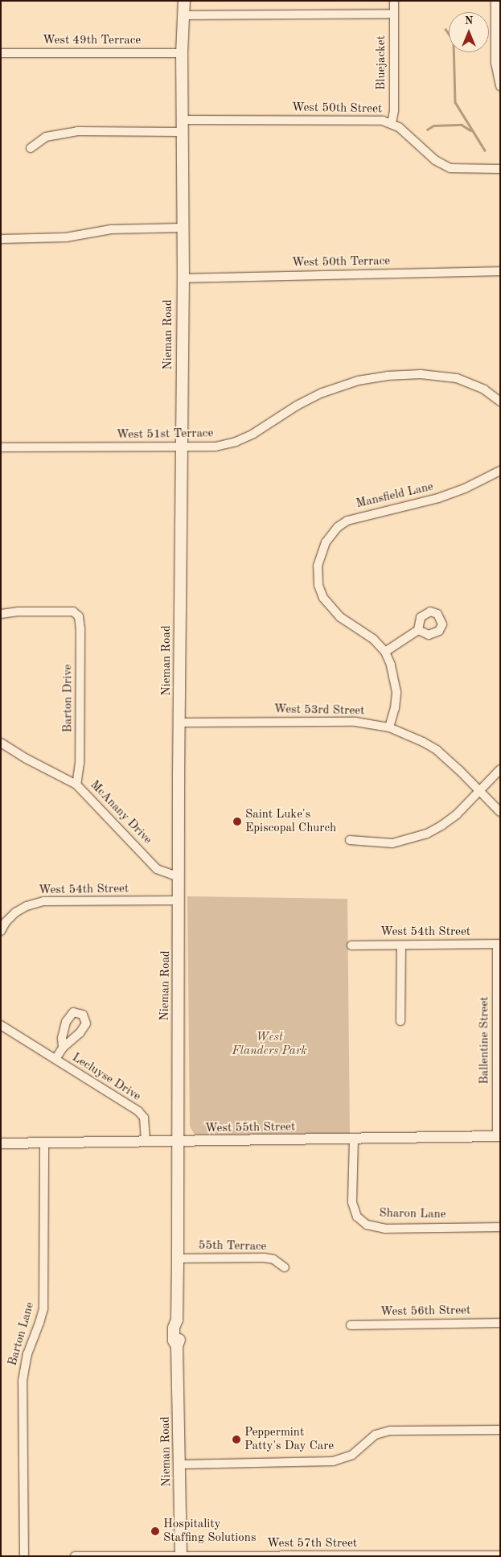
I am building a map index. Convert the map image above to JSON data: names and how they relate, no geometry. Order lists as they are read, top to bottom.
{
  "streets": {
    "main road": ["Nieman Road"],
    "street": [
      "West 49th Terrace",
      "Bluejacket",
      "West 50th Street",
      "West 50th Terrace",
      "West 51st Terrace",
      "Mansfield Lane",
      "Barton Drive",
      "West 53rd Street",
      "McAnany Drive",
      "West 54th Street",
      "Ballentine Street",
      "Lecluyse Drive",
      "West 55th Street",
      "Sharon Lane",
      "55th Terrace",
      "West 56th Street",
      "Barton Lane",
      "West 57th Street"
    ]
  },
  "crossings": [
    ["West 49th Terrace", "Nieman Road"],
    ["Bluejacket", "West 50th Street"],
    ["West 50th Street", "Nieman Road"],
    ["West 50th Terrace", "Nieman Road"],
    ["Nieman Road", "West 51st Terrace"],
    ["Nieman Road", "West 53rd Street"],
    ["Nieman Road", "McAnany Drive"],
    ["Nieman Road", "West 54th Street"],
    ["Nieman Road", "West 55th Street"],
    ["Nieman Road", "55th Terrace"],
    ["Nieman Road", "West 57th Street"],
    ["Mansfield Lane", "West 53rd Street"],
    ["Barton Drive", "McAnany Drive"],
    ["West 54th Street", "Ballentine Street"],
    ["Ballentine Street", "West 55th Street"],
    ["Lecluyse Drive", "West 55th Street"],
    ["West 55th Street", "Sharon Lane"],
    ["West 55th Street", "Barton Lane"]
  ],
  "parks": ["West Flanders Park"],
  "places": ["Saint Luke's Episcopal Church", "Peppermint Patty's Day Care", "Hospitality Staffing Solutions"],
  "north": "top"
}
